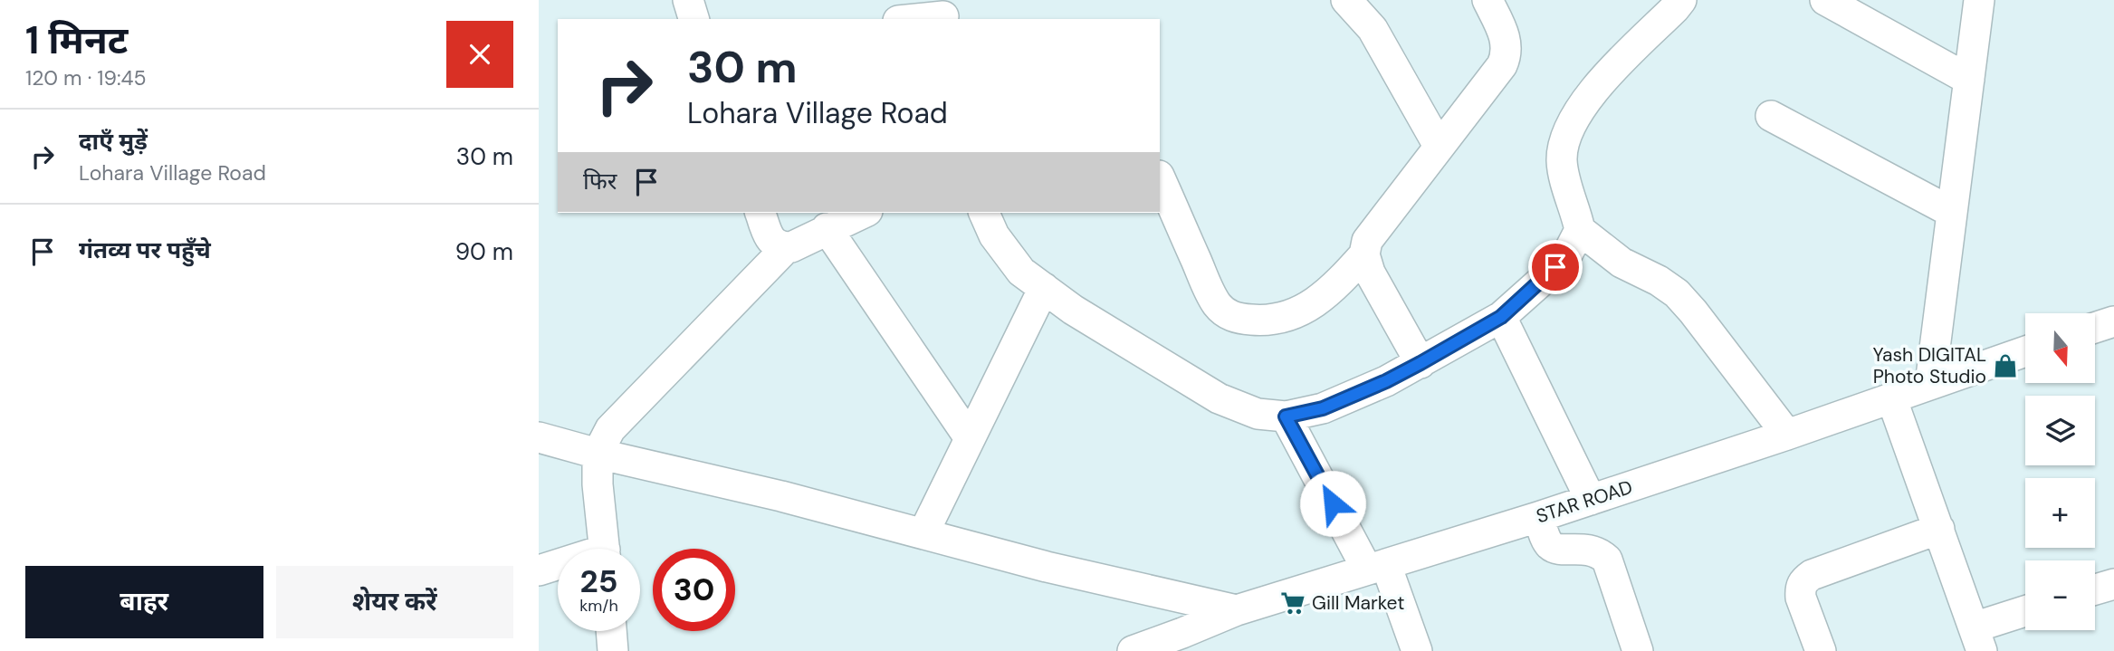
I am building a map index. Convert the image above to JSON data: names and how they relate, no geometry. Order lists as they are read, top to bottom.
{
  "streets": {
    "street": ["STAR ROAD"]
  },
  "places": {
    "shop": ["Yash DIGITAL Photo Studio"],
    "supermarket": ["Gill Market"]
  },
  "north": "bottom",
  "page": {
    "heading": ["1 मिनट", "120 m · 19:45"],
    "turn": ["30 m", "Lohara Village Road"],
    "list": [
      {
        "name": "दाएँ मुड़ें",
        "note": "Lohara Village Road",
        "value": "30 m"
      },
      {
        "name": "गंतव्य पर पहुँचे",
        "value": "90 m"
      }
    ],
    "then": "फिर",
    "map_buttons": ["+", "−"],
    "speed": "25 km/h",
    "limit": "30",
    "buttons": ["बाहर", "शेयर करें"]
  }
}
